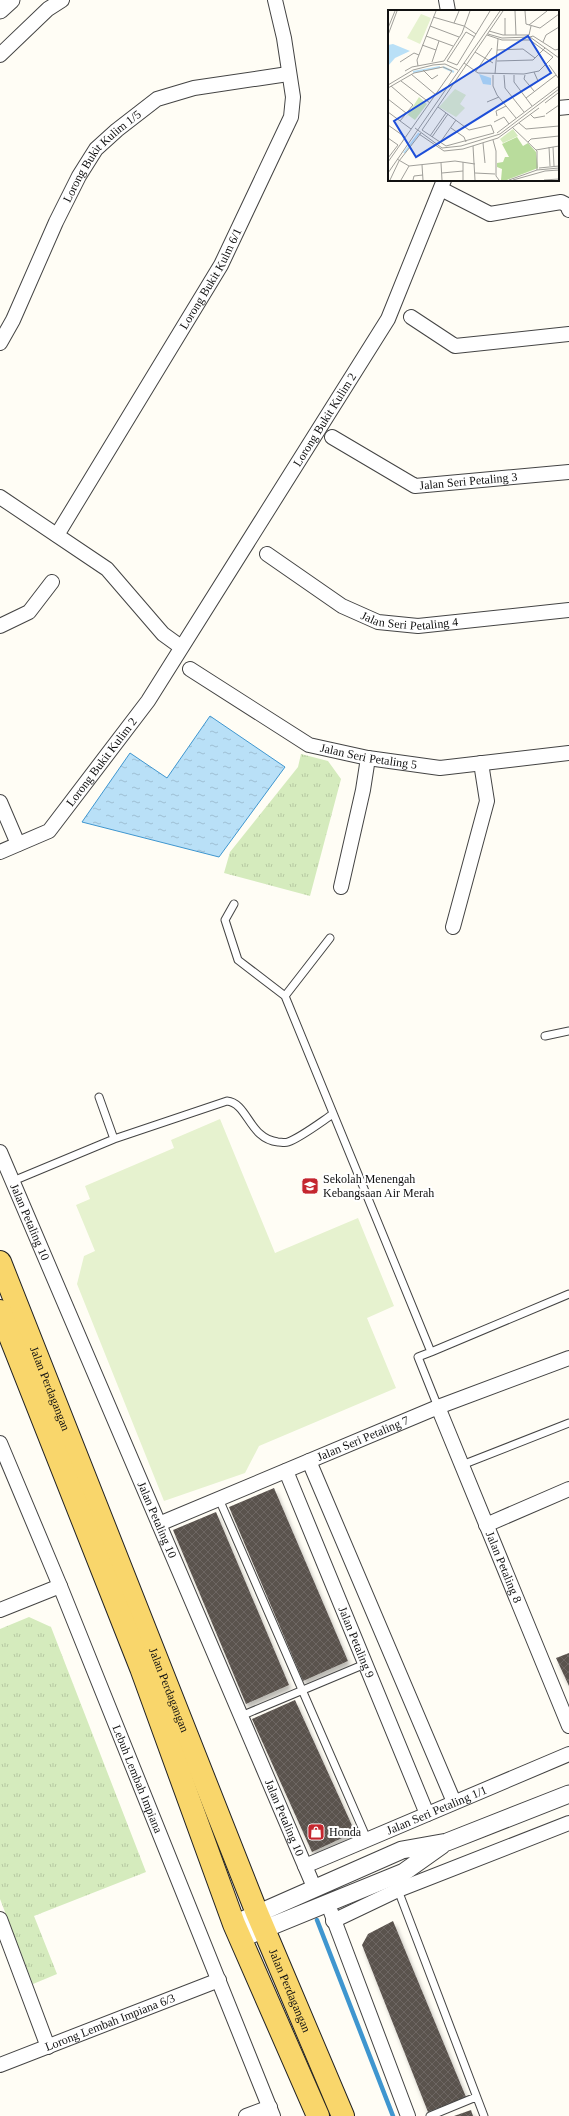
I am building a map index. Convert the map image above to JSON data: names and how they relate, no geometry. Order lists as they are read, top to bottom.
{
  "streets": {
    "main road": ["Jalan Perdagangan"],
    "street": [
      "Lorong Bukit Kulim 1/5",
      "Lorong Bukit Kulm 6/1",
      "Lorong Bukit Kulim 2",
      "Jalan Seri Petaling 3",
      "Jalan Seri Petaling 4",
      "Jalan Seri Petaling 5",
      "Jalan Petaling 10",
      "Jalan Seri Petaling 7",
      "Jalan Petaling 8",
      "Jalan Petaling 9",
      "Lebuh Lembah Impiana",
      "Jalan Seri Petaling 1/1",
      "Lorong Lembah Impiana 6/3"
    ]
  },
  "crossings": [
    ["Lorong Bukit Kulim 1/5", "Lorong Bukit Kulm 6/1"],
    ["Jalan Petaling 10", "Jalan Seri Petaling 7"],
    ["Jalan Petaling 10", "Jalan Seri Petaling 1/1"],
    ["Jalan Seri Petaling 7", "Jalan Petaling 8"],
    ["Jalan Seri Petaling 7", "Jalan Petaling 9"],
    ["Jalan Petaling 9", "Jalan Seri Petaling 1/1"],
    ["Lebuh Lembah Impiana", "Lorong Lembah Impiana 6/3"]
  ],
  "places": {
    "school or university": ["Sekolah Menengah Kebangsaan Air Merah"],
    "shop": ["Honda"]
  }
}
